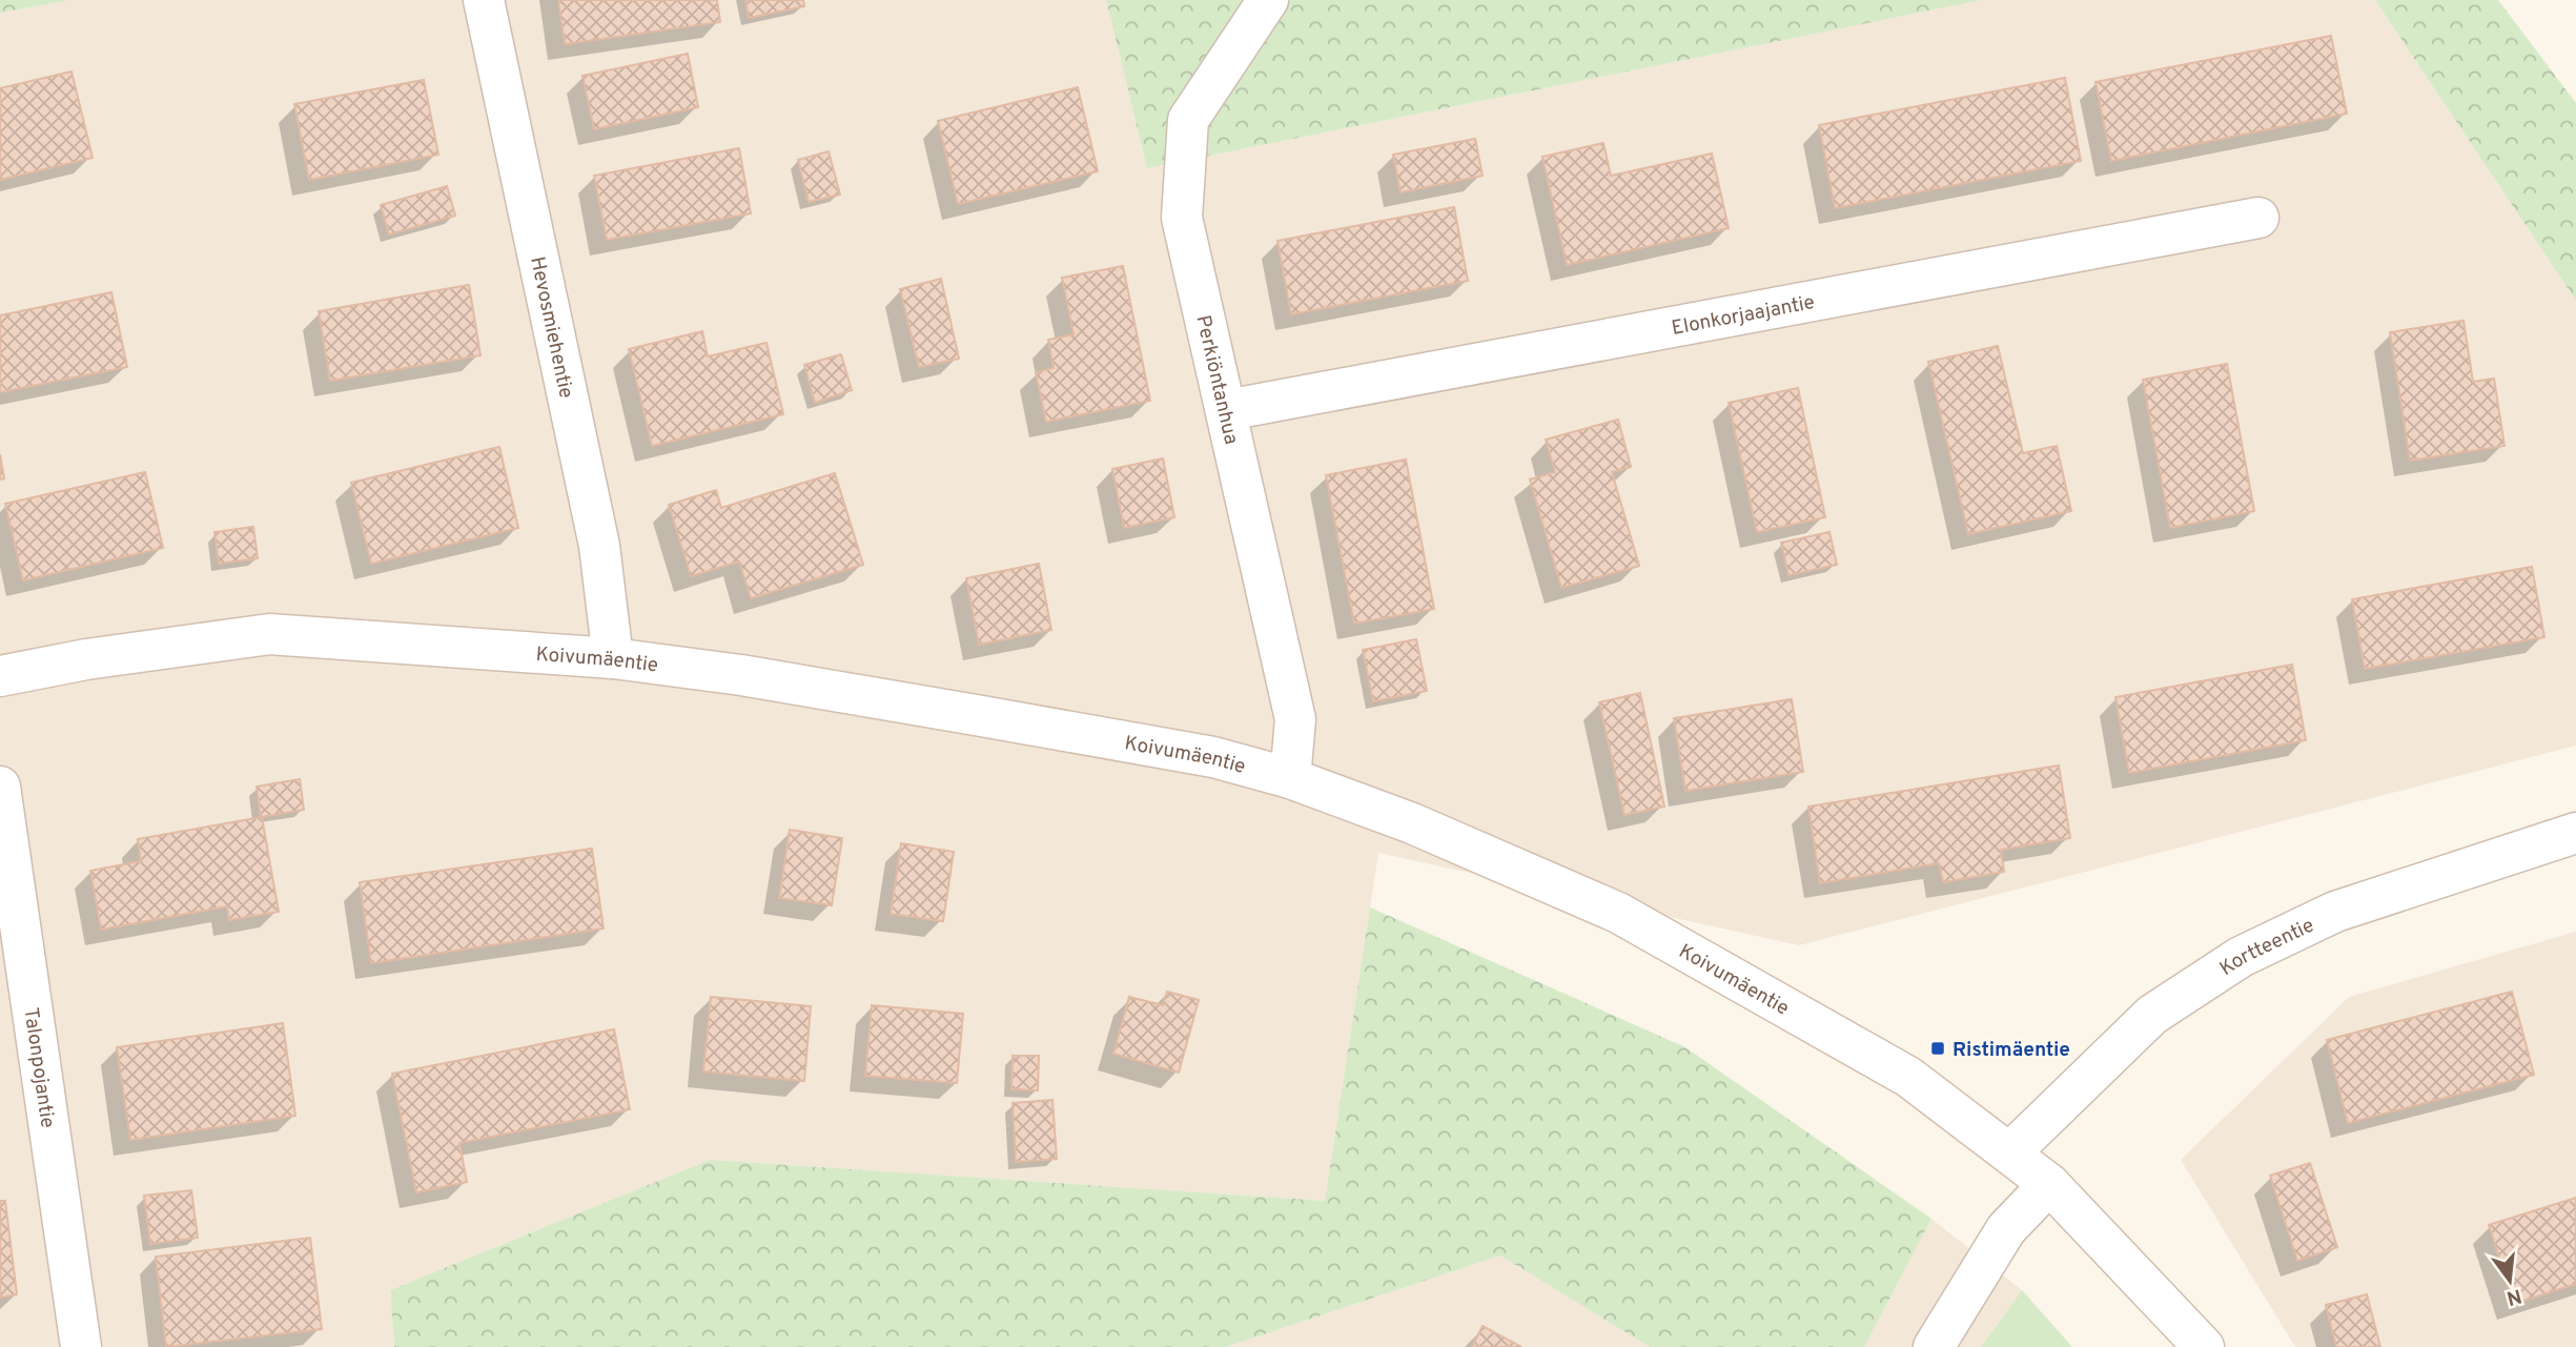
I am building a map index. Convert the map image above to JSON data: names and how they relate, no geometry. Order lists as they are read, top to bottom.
{
  "streets": {
    "street": [
      "Elonkorjaajantie",
      "Hevosmiehentie",
      "Perkiöntanhua",
      "Koivumäentie",
      "Kortteentie",
      "Talonpojantie"
    ]
  },
  "crossings": [
    ["Elonkorjaajantie", "Perkiöntanhua"],
    ["Hevosmiehentie", "Koivumäentie"],
    ["Perkiöntanhua", "Koivumäentie"],
    ["Koivumäentie", "Kortteentie"]
  ],
  "places": {
    "transit": ["Ristimäentie"]
  },
  "north": "bottom"
}
